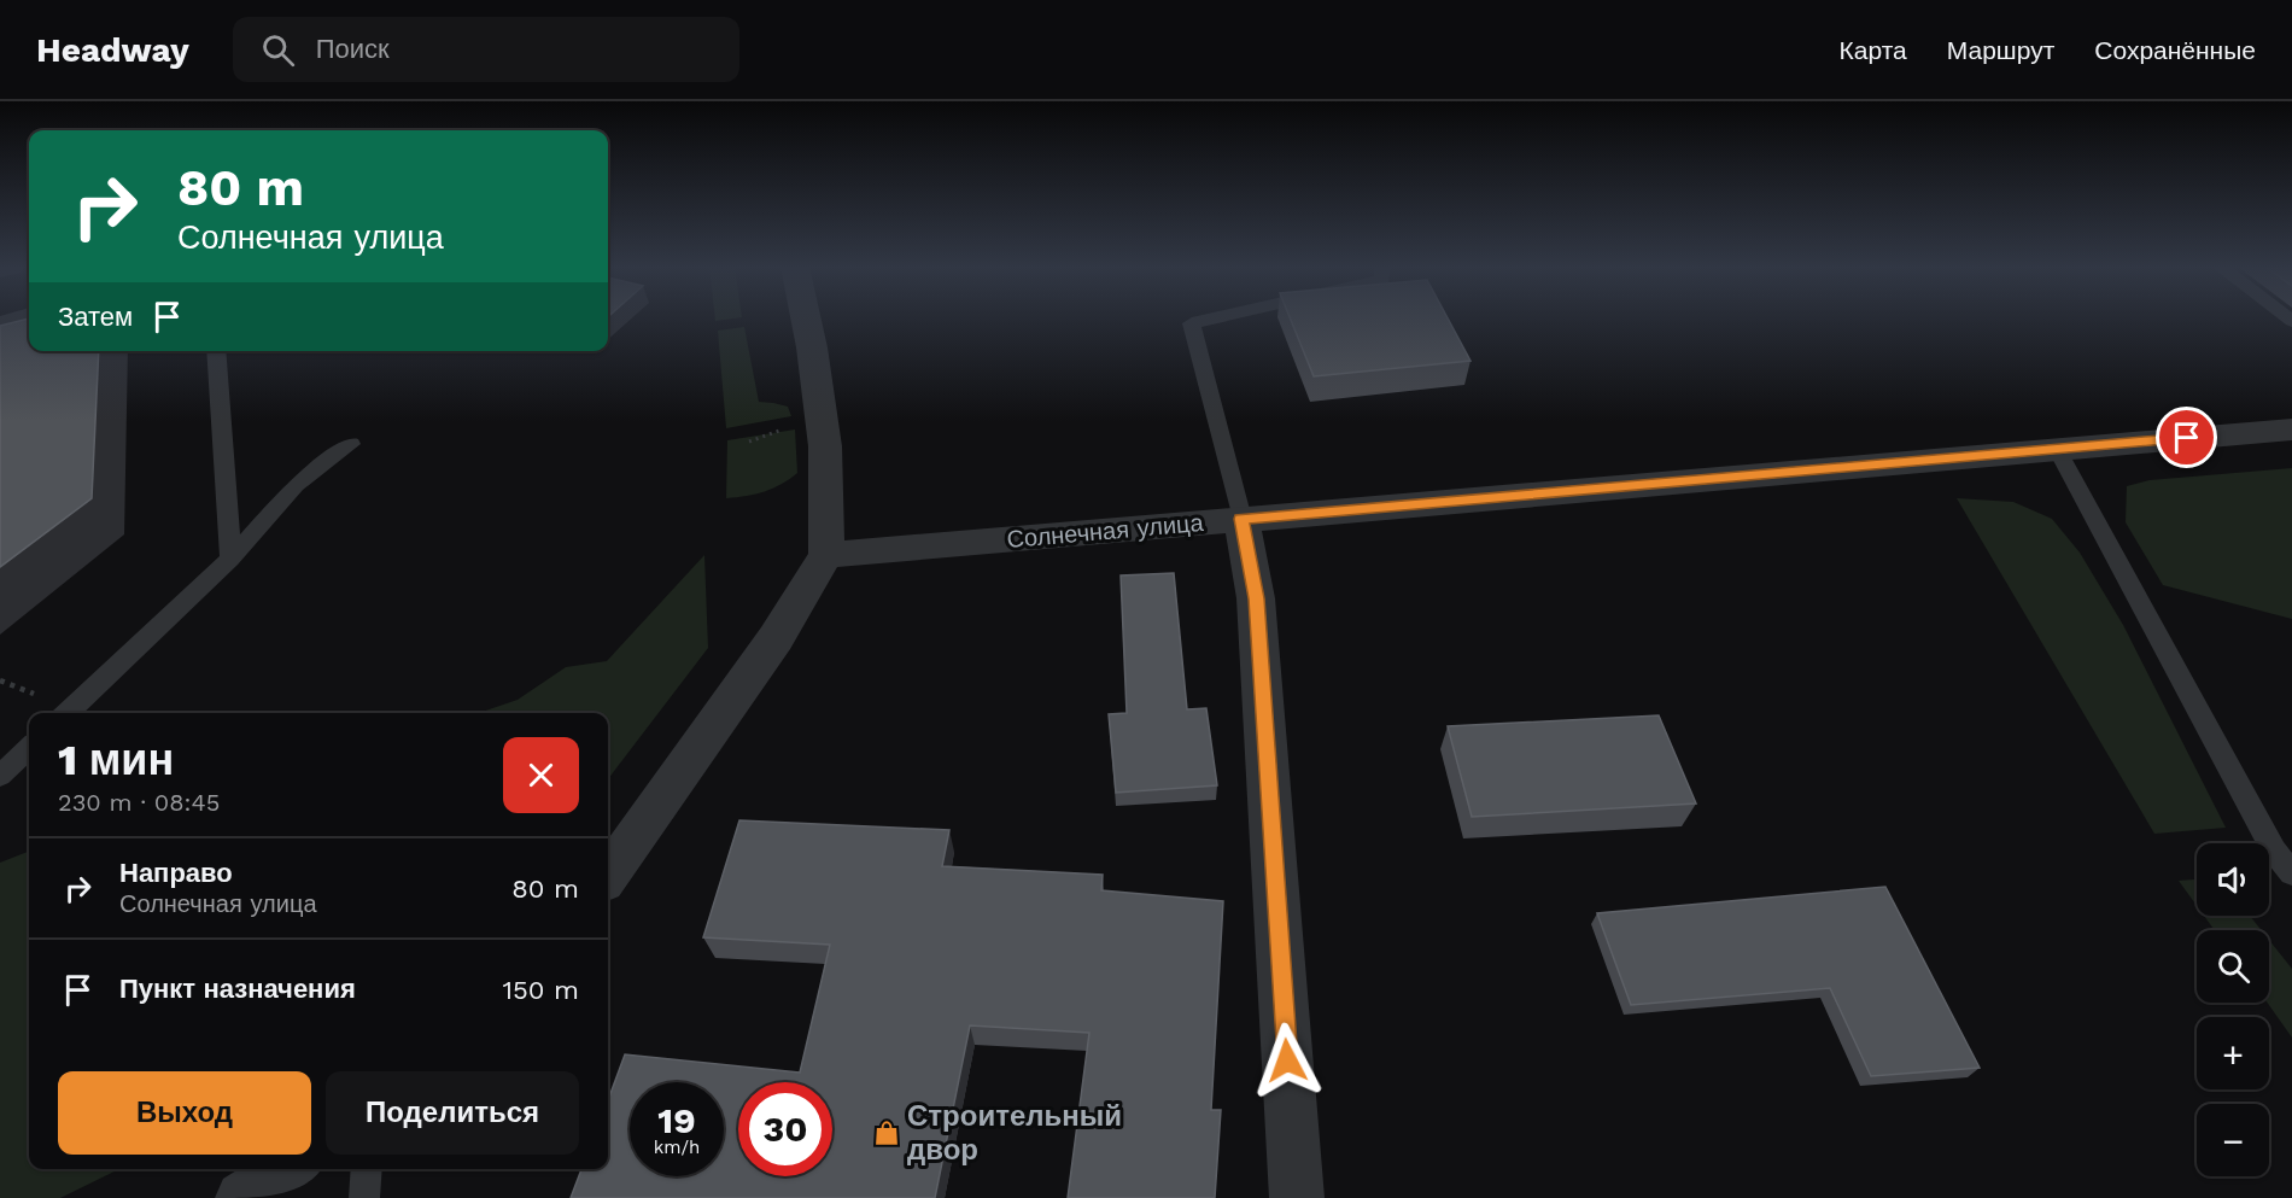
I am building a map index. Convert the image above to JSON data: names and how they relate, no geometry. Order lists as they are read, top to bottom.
{
  "streets": {
    "street": ["Солнечная улица"]
  },
  "places": {
    "shop": ["Строительный двор"]
  },
  "page": {
    "header": "Headway",
    "search": "Поиск",
    "nav": ["Карта", "Маршрут", "Сохранённые"],
    "turn": ["80 m", "Солнечная улица"],
    "then": "Затем",
    "heading": ["1 мин", "230 m · 08:45"],
    "list": [
      {
        "name": "Направо",
        "note": "Солнечная улица",
        "value": "80 m"
      },
      {
        "name": "Пункт назначения",
        "value": "150 m"
      }
    ],
    "map_buttons": ["+", "−"],
    "buttons": ["Выход", "Поделиться"],
    "speed": "19 km/h",
    "limit": "30"
  }
}
